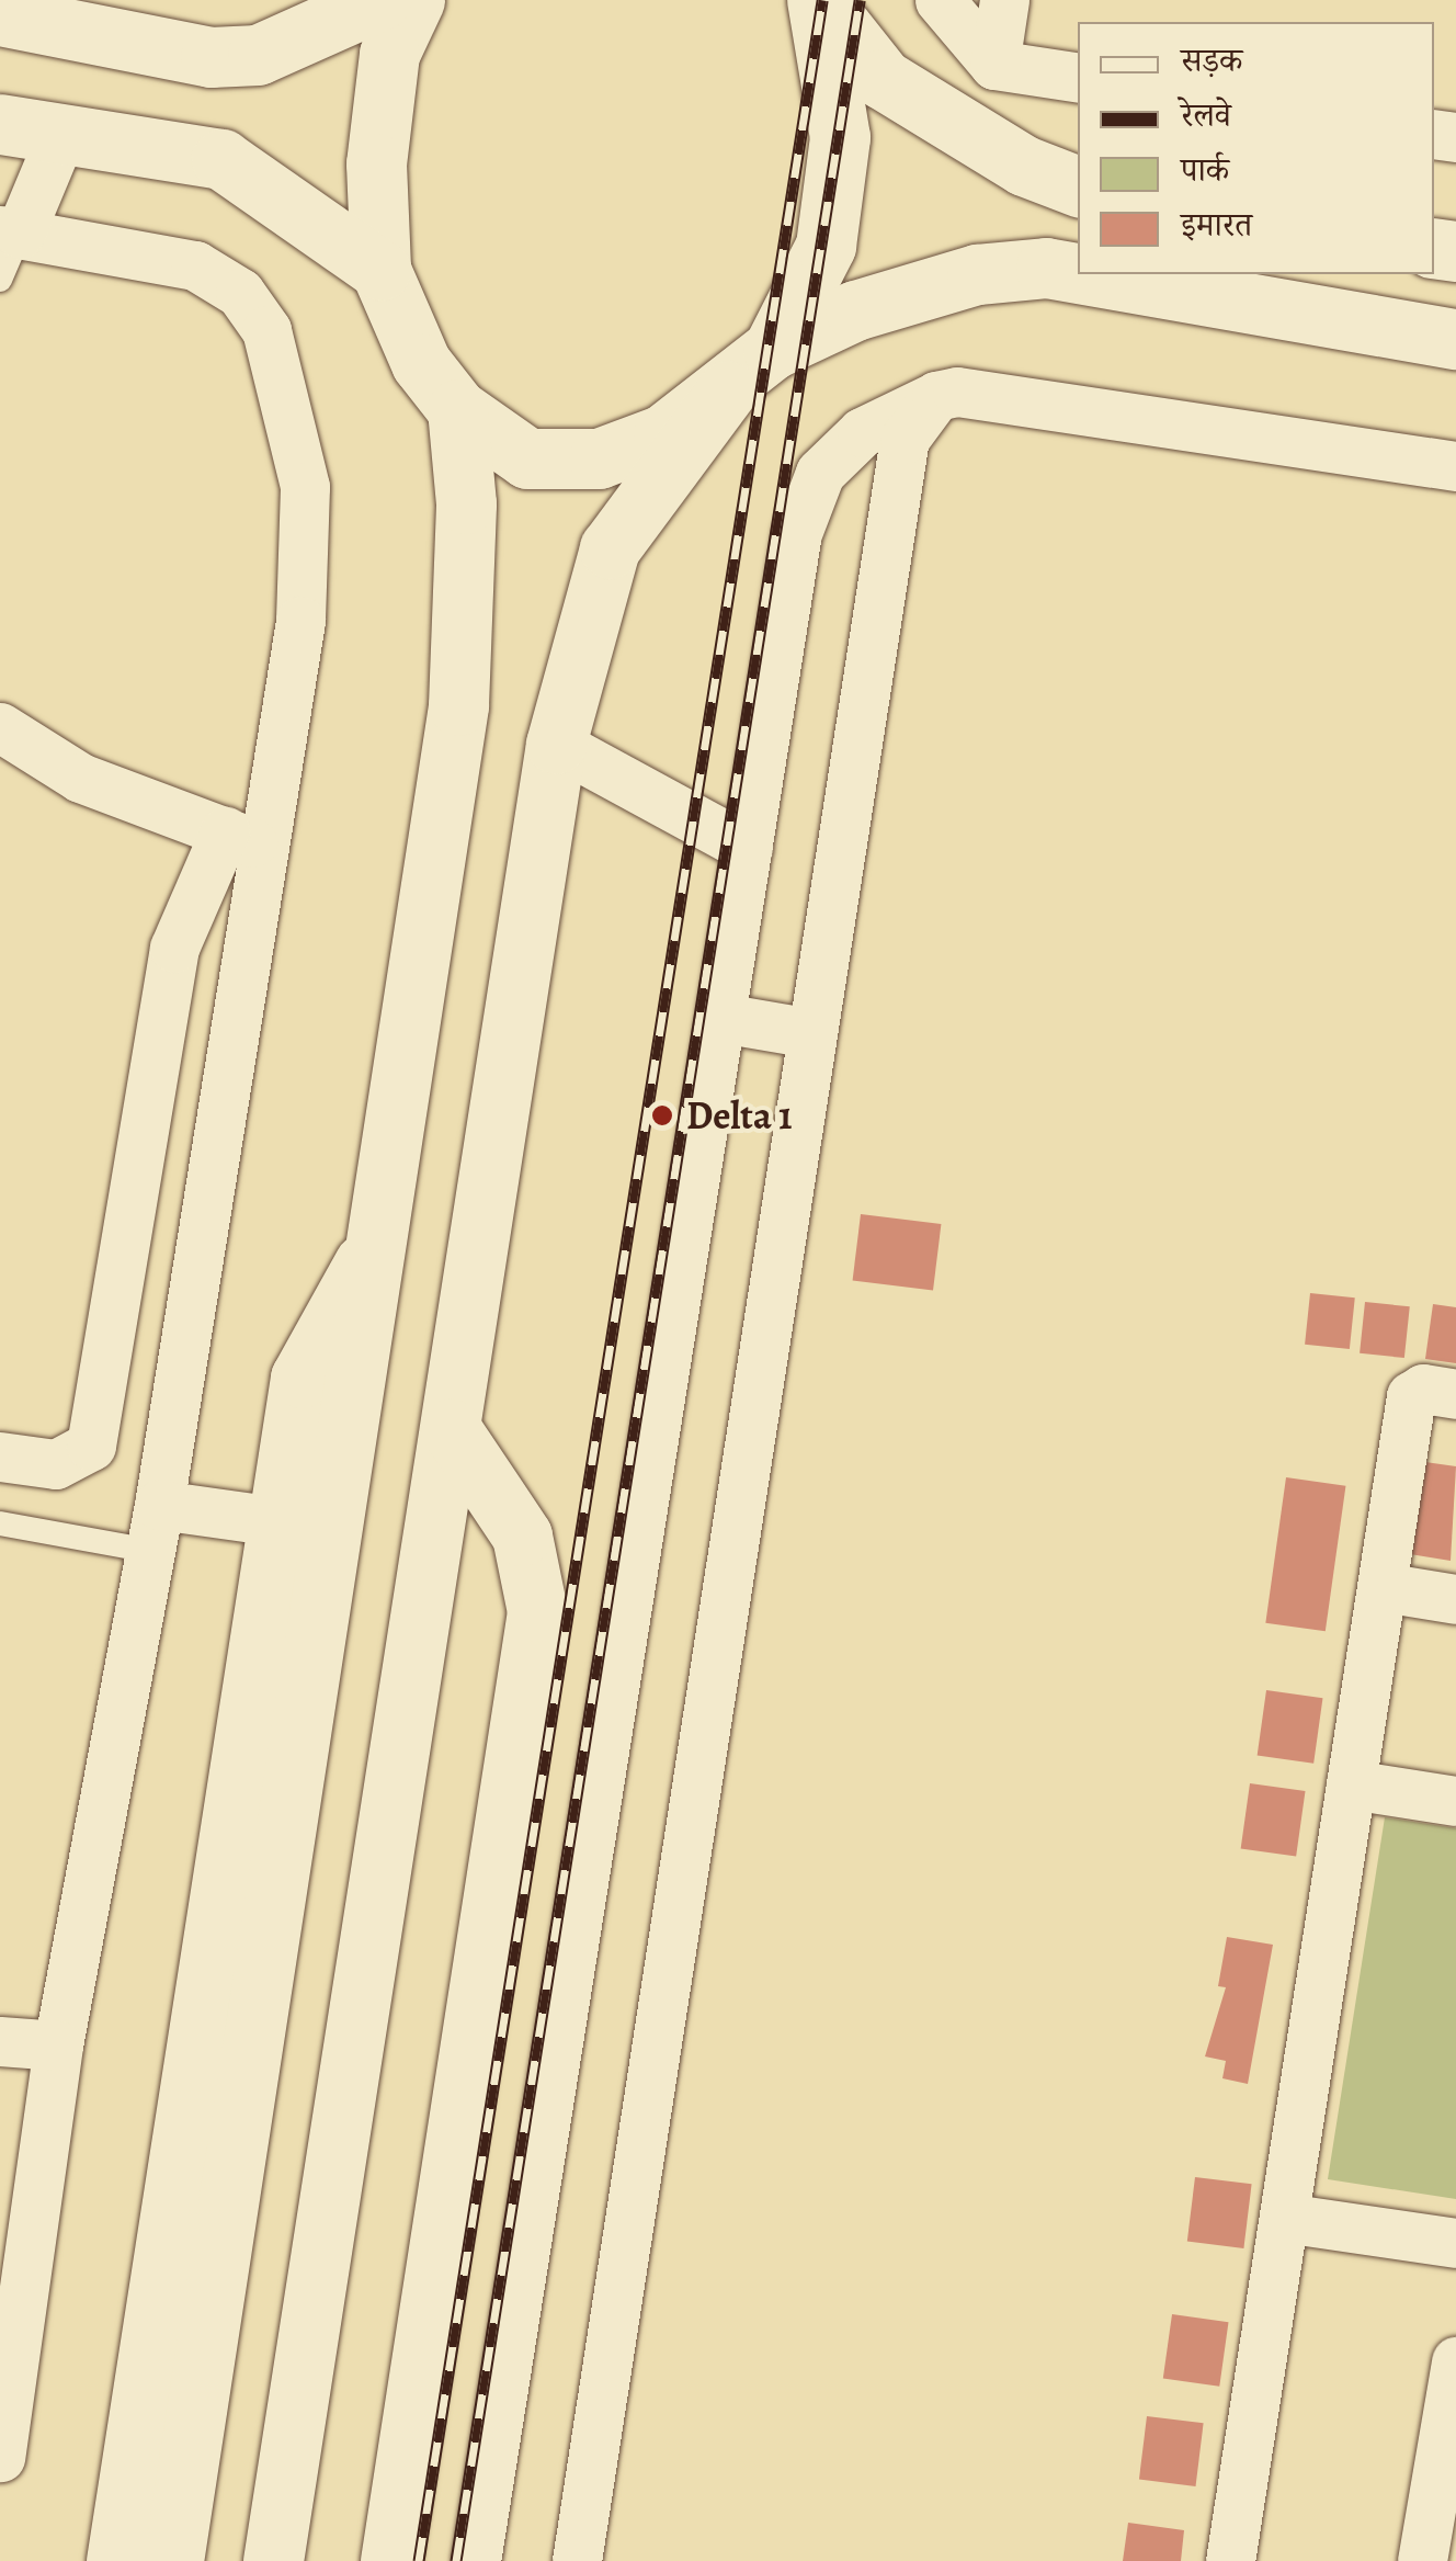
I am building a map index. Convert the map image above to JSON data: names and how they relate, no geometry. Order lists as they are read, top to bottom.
{
  "places": ["Delta 1"],
  "legend": [
    "सड़क",
    "रेलवे",
    "पार्क",
    "इमारत"
  ]
}
